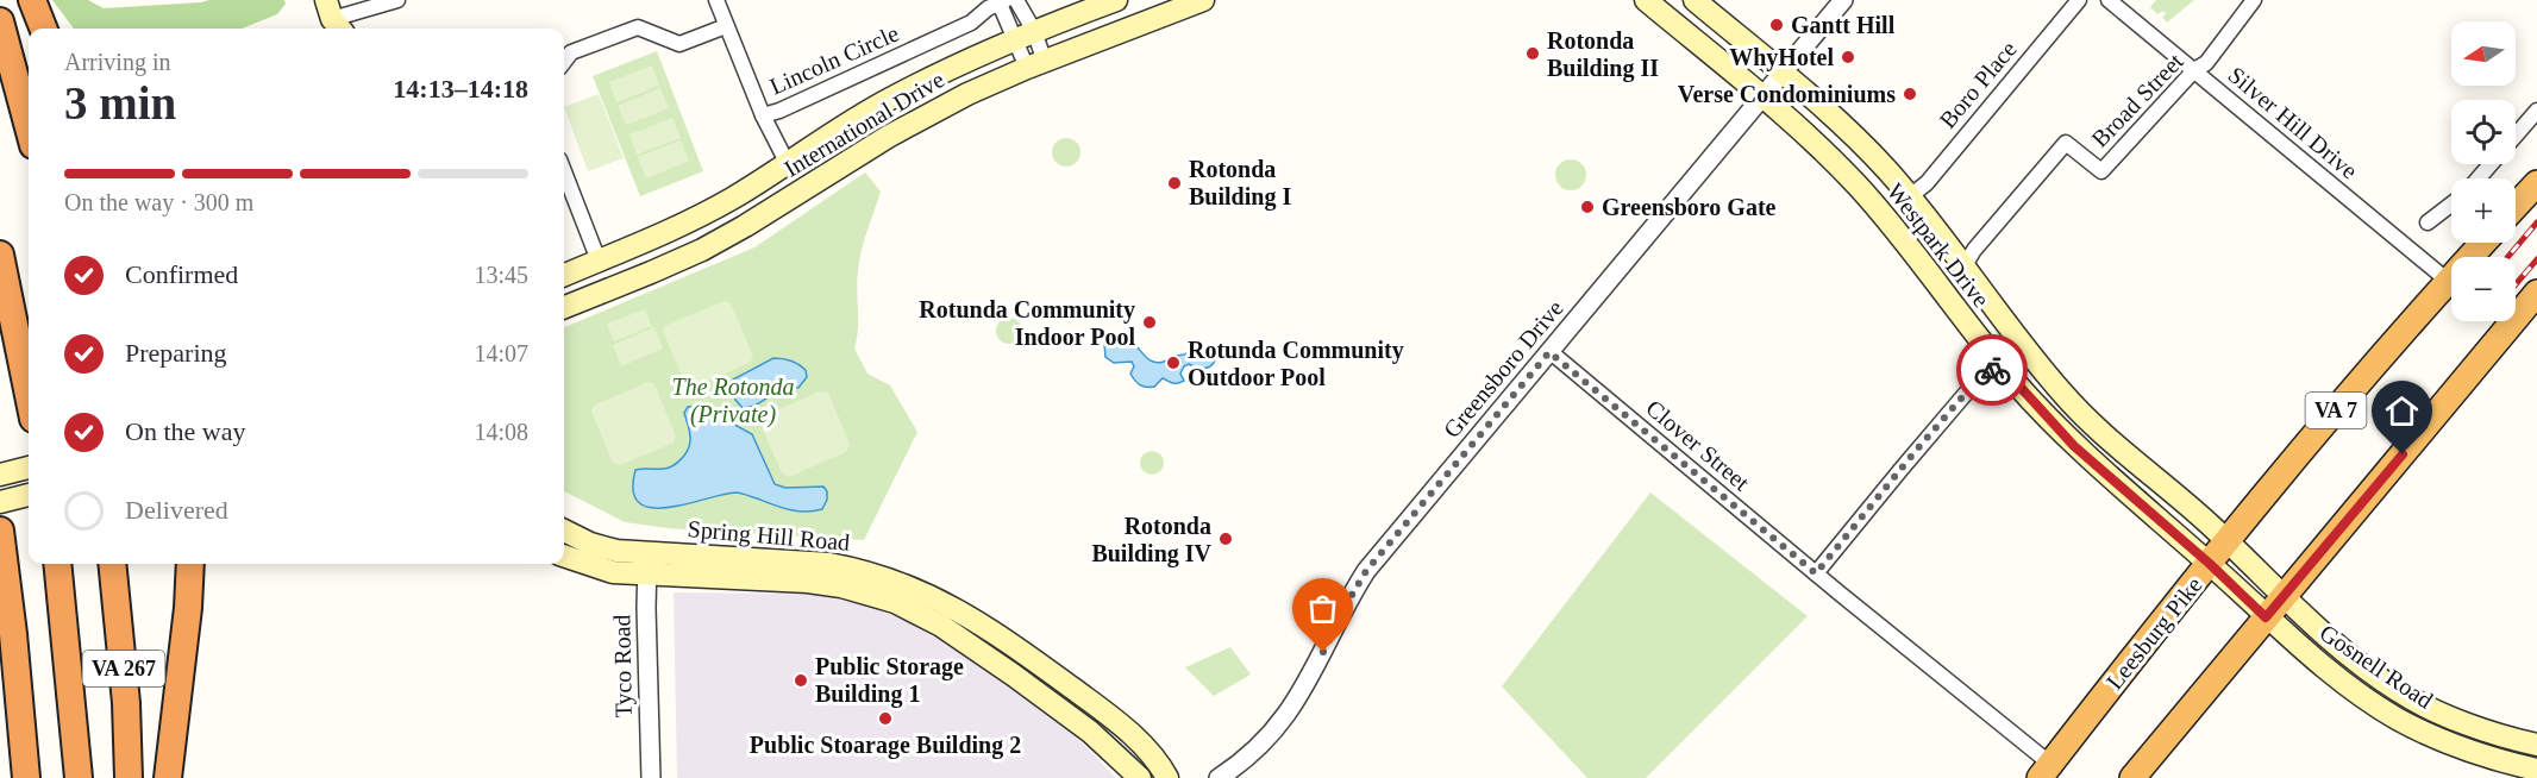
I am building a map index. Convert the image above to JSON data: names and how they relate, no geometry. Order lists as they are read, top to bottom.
{
  "streets": {
    "highway": ["VA 7", "Leesburg Pike", "VA 267"],
    "main road": [
      "International Drive",
      "Westpark Drive",
      "Spring Hill Road",
      "Gosnell Road"
    ],
    "street": [
      "Lincoln Circle",
      "Boro Place",
      "Broad Street",
      "Silver Hill Drive",
      "Greensboro Drive",
      "Clover Street",
      "Tyco Road"
    ]
  },
  "crossings": [
    ["Lincoln Circle", "International Drive"],
    ["Boro Place", "Westpark Drive"],
    ["Broad Street", "Silver Hill Drive"],
    ["Broad Street", "Westpark Drive"],
    ["Silver Hill Drive", "Leesburg Pike"],
    ["Westpark Drive", "Greensboro Drive"],
    ["Westpark Drive", "Leesburg Pike"],
    ["Westpark Drive", "Gosnell Road"],
    ["Greensboro Drive", "Clover Street"],
    ["Clover Street", "Leesburg Pike"],
    ["Spring Hill Road", "Tyco Road"],
    ["Leesburg Pike", "Gosnell Road"]
  ],
  "parks": ["The Rotonda (Private)"],
  "places": [
    "Gantt Hill",
    "Rotonda Building II",
    "WhyHotel",
    "Verse Condominiums",
    "Rotonda Building I",
    "Greensboro Gate",
    "Rotunda Community Indoor Pool",
    "Rotunda Community Outdoor Pool",
    "Rotonda Building IV",
    "Public Storage Building 1",
    "Public Stoarage Building 2"
  ],
  "north": "left",
  "page": {
    "map_buttons": ["+", "−"],
    "heading": ["3 min", "Arriving in", "14:13–14:18"],
    "bar": "On the way · 300 m",
    "list": [
      ["Confirmed", "13:45"],
      ["Preparing", "14:07"],
      ["On the way", "14:08"],
      "Delivered"
    ]
  }
}
